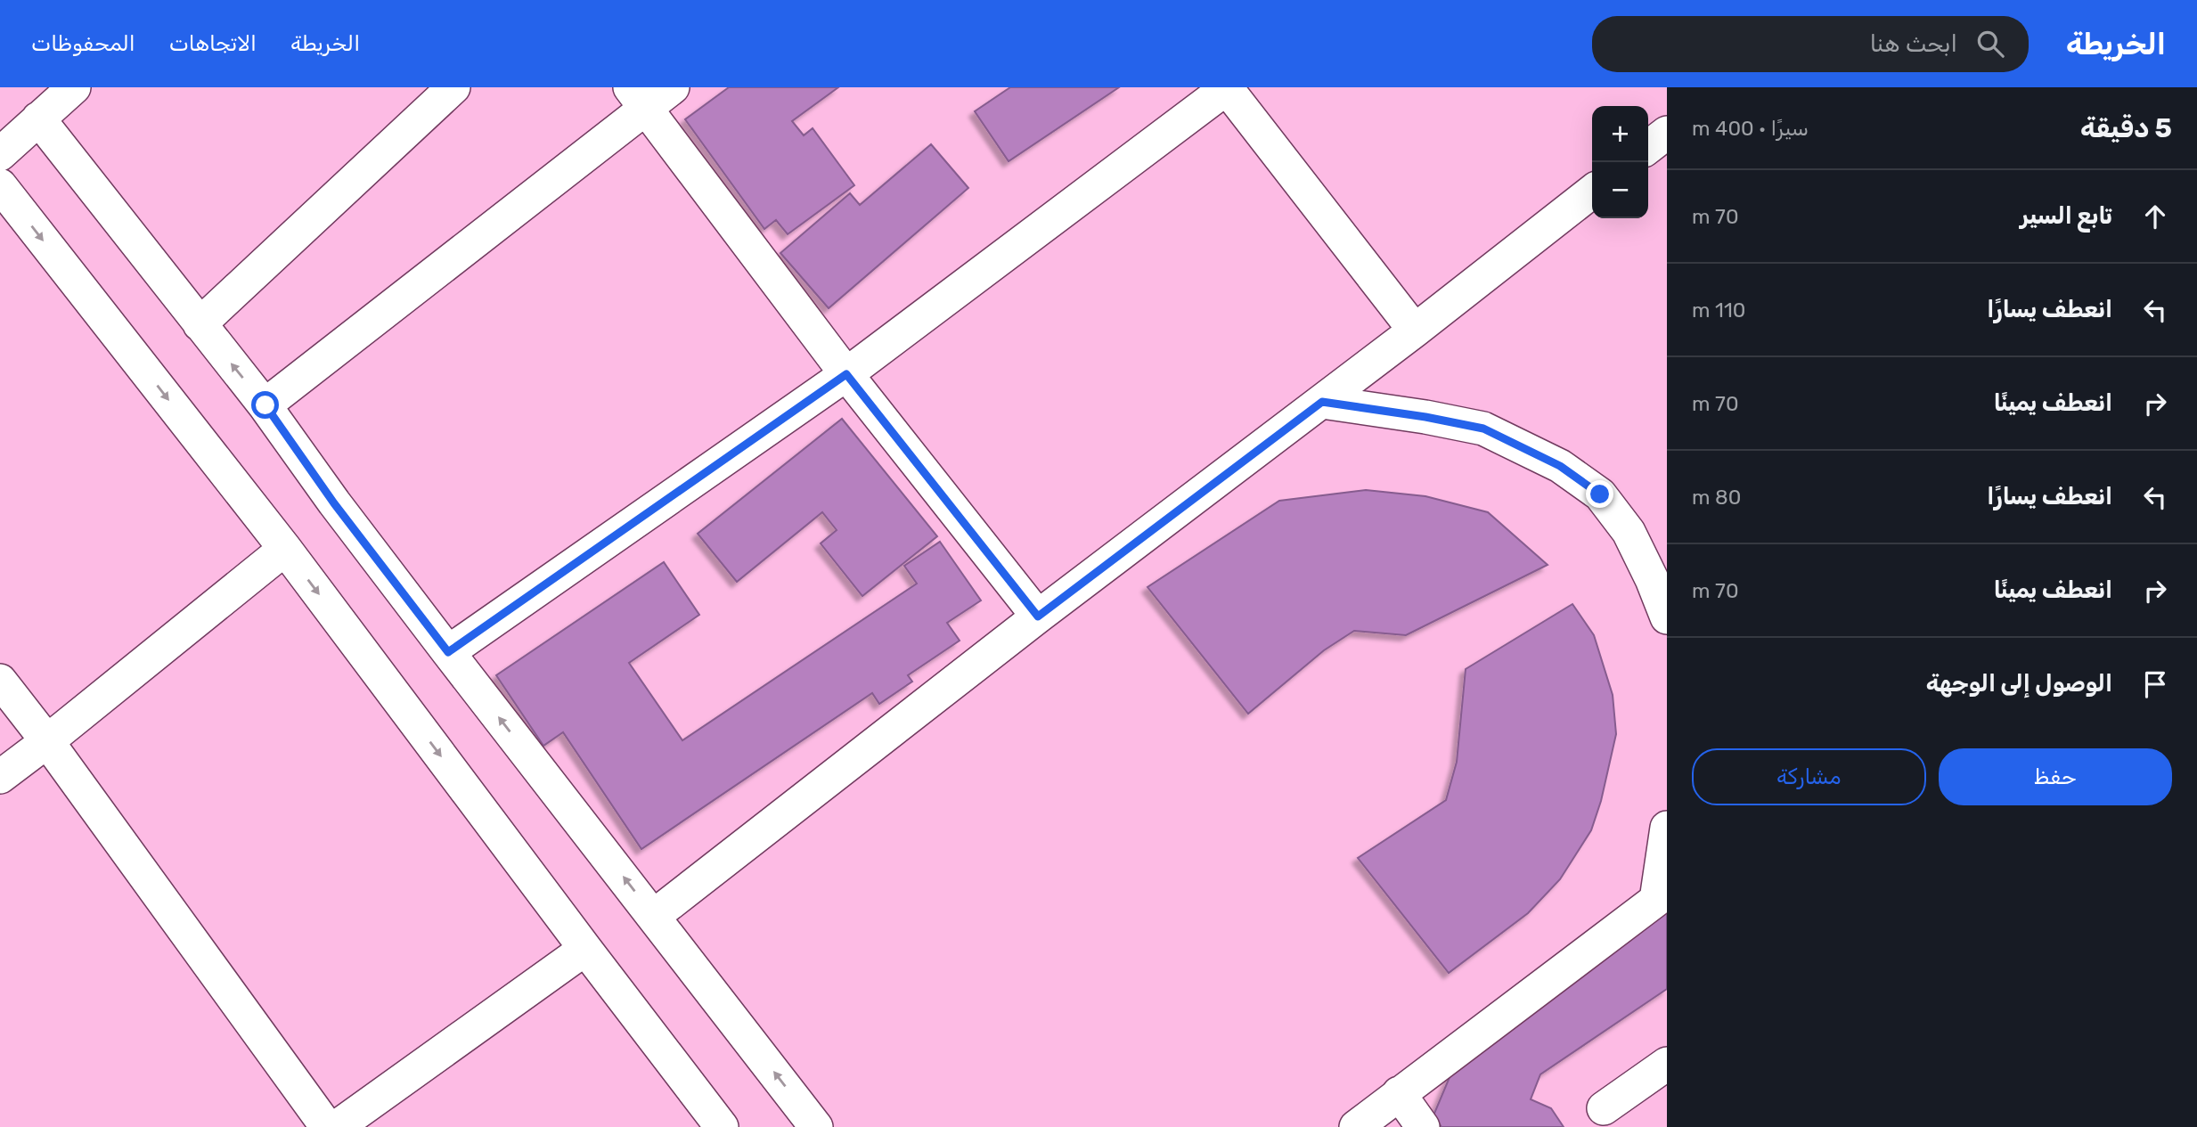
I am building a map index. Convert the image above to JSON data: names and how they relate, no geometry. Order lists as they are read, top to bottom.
{
  "page": {
    "header": "الخريطة",
    "search": "ابحث هنا",
    "nav": ["الخريطة", "الاتجاهات", "المحفوظات"],
    "heading": ["5 دقيقة", "سيرًا · 400 m"],
    "map_buttons": ["+", "−"],
    "list": [
      ["تابع السير", "70 m"],
      ["انعطف يسارًا", "110 m"],
      ["انعطف يمينًا", "70 m"],
      ["انعطف يسارًا", "80 m"],
      ["انعطف يمينًا", "70 m"],
      "الوصول إلى الوجهة"
    ],
    "buttons": ["حفظ", "مشاركة"]
  }
}
